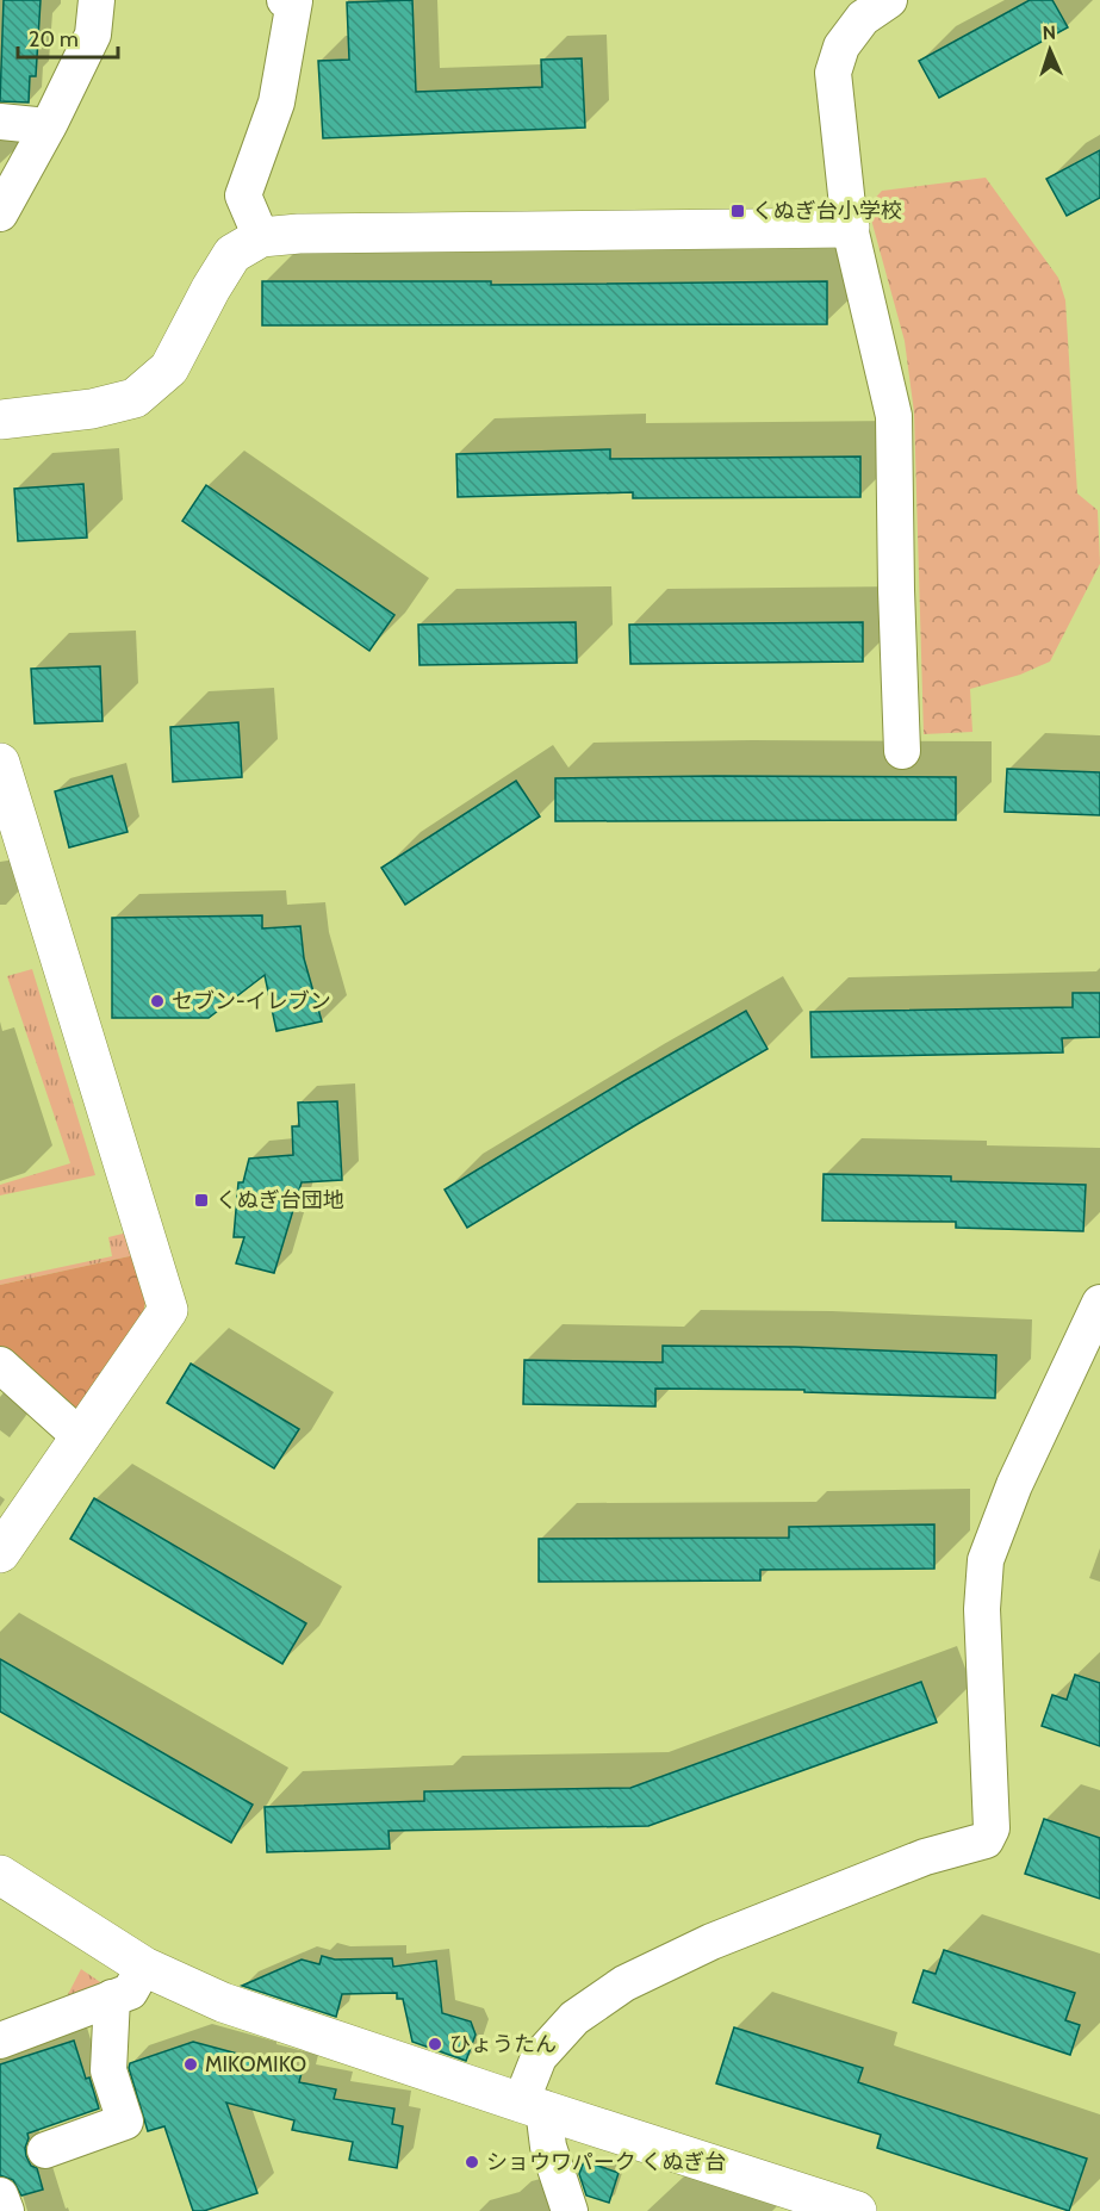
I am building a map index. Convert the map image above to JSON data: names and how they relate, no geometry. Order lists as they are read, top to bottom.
{
  "places": {
    "transit": ["くぬぎ台小学校", "くぬぎ台団地"],
    "other": [
      "セブン-イレブン",
      "ひょうたん",
      "MIKOMIKO",
      "ショウワパーク くぬぎ台"
    ]
  },
  "scale_bar": "20 m",
  "north": "top"
}
